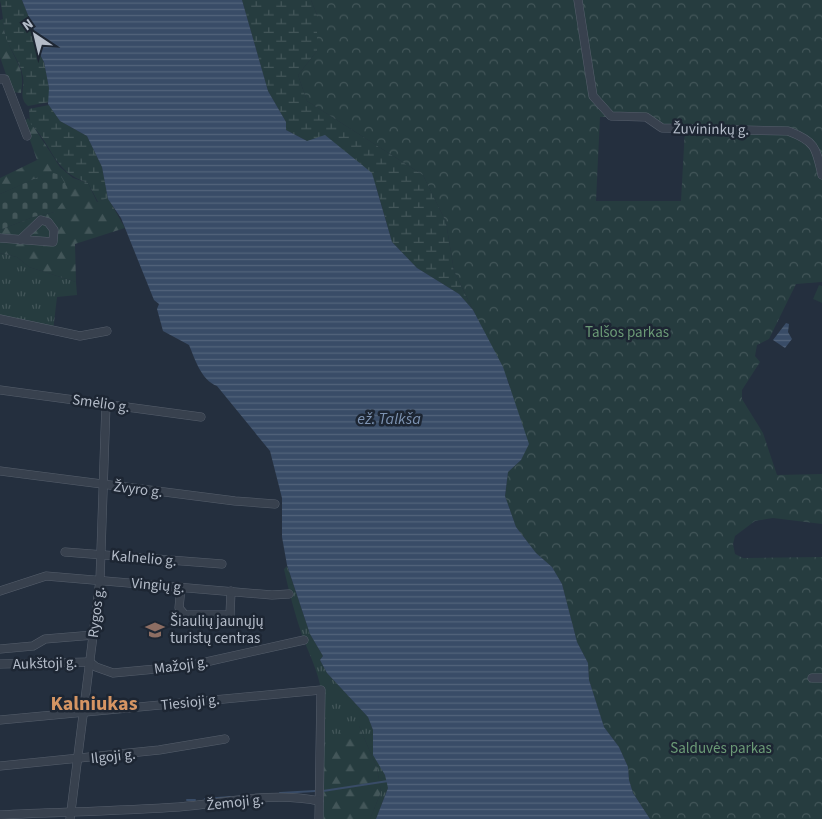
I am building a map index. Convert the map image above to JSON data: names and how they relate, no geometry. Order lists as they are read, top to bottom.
{
  "streets": {
    "street": [
      "Žuvininkų g.",
      "Smėlio g.",
      "Žvyro g.",
      "Kalnelio g.",
      "Vingių g.",
      "Rygos g.",
      "Aukštoji g.",
      "Mažoji g.",
      "Tiesioji g.",
      "Ilgoji g.",
      "Žemoji g."
    ]
  },
  "crossings": [
    ["Smėlio g.", "Rygos g."],
    ["Žvyro g.", "Rygos g."],
    ["Kalnelio g.", "Rygos g."],
    ["Vingių g.", "Rygos g."],
    ["Rygos g.", "Aukštoji g."],
    ["Rygos g.", "Mažoji g."],
    ["Rygos g.", "Tiesioji g."],
    ["Rygos g.", "Ilgoji g."],
    ["Rygos g.", "Žemoji g."],
    ["Aukštoji g.", "Mažoji g."],
    ["Tiesioji g.", "Žemoji g."]
  ],
  "districts": ["Kalniukas"],
  "water": ["ež. Talkša"],
  "parks": ["Talšos parkas", "Salduvės parkas"],
  "places": {
    "school or university": ["Šiaulių jaunųjų turistų centras"]
  },
  "north": "top left"
}
